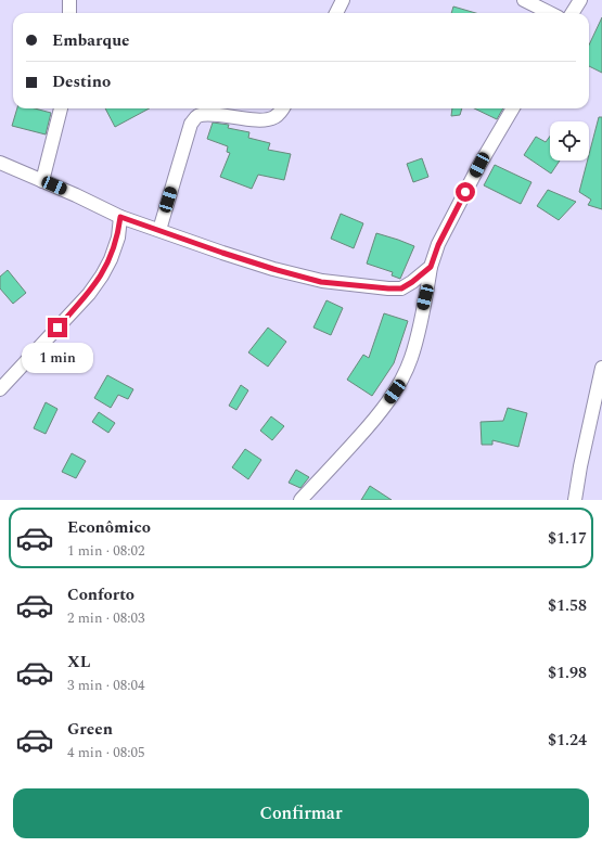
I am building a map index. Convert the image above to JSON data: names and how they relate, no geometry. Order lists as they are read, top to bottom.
{
  "page": {
    "banner": ["Embarque", "Destino"],
    "bubble": "1 min",
    "list": [
      {
        "name": "Econômico",
        "note": "1 min · 08:02",
        "value": "$1.17"
      },
      {
        "name": "Conforto",
        "note": "2 min · 08:03",
        "value": "$1.58"
      },
      {
        "name": "XL",
        "note": "3 min · 08:04",
        "value": "$1.98"
      },
      {
        "name": "Green",
        "note": "4 min · 08:05",
        "value": "$1.24"
      }
    ],
    "buttons": "Confirmar"
  }
}
